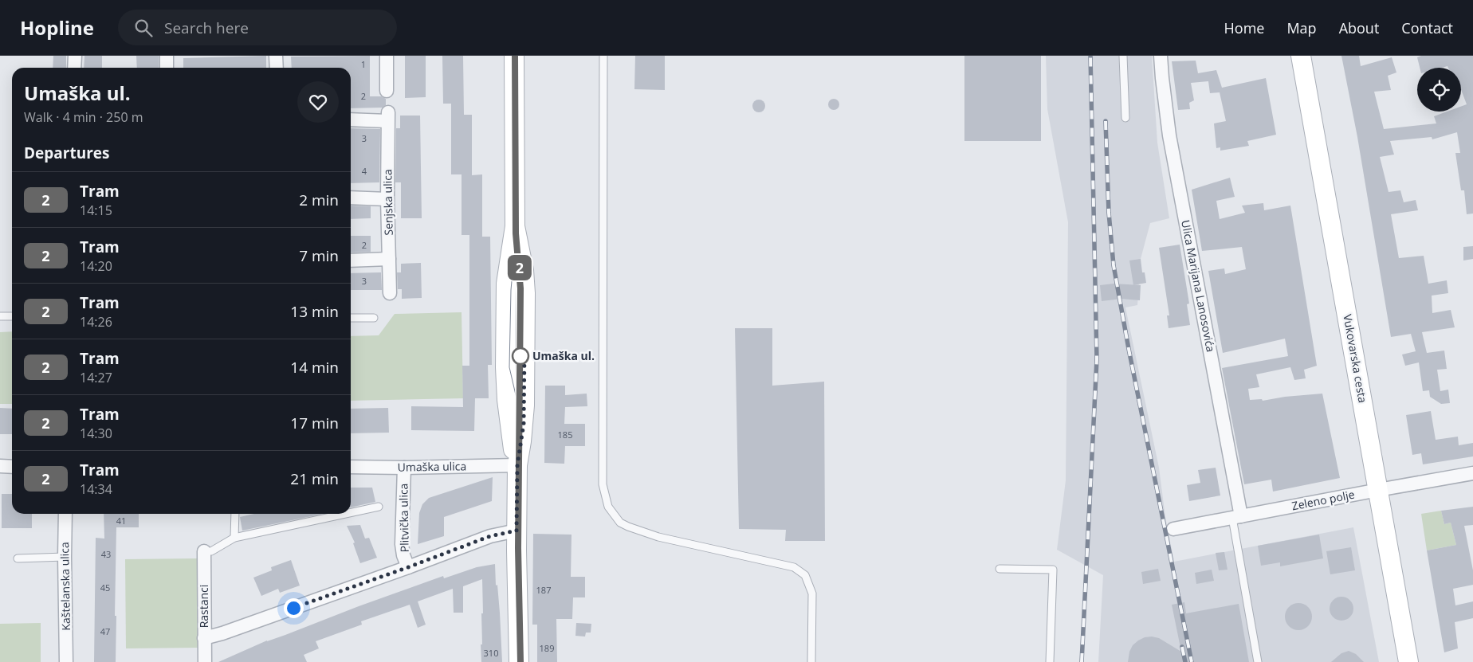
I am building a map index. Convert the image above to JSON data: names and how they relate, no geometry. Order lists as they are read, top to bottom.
{
  "streets": {
    "main road": ["Vukovarska cesta"],
    "street": [
      "Senjska ulica",
      "Ulica Marijana Lanosovića",
      "Umaška ulica",
      "Zeleno polje",
      "Plitvička ulica",
      "Kaštelanska ulica",
      "Rastanci"
    ]
  },
  "crossings": [
    ["Ulica Marijana Lanosovića", "Zeleno polje"],
    ["Vukovarska cesta", "Zeleno polje"],
    ["Umaška ulica", "Plitvička ulica"],
    ["Plitvička ulica", "Rastanci"]
  ],
  "places": ["Umaška ul."],
  "lines": ["tram line 2"],
  "house_numbers": [
    "1",
    "2",
    "3",
    "4",
    "2",
    "3",
    "185",
    "41",
    "43",
    "45",
    "187",
    "47",
    "189",
    "310"
  ],
  "page": {
    "header": "Hopline",
    "search": "Search here",
    "nav": [
      "Home",
      "Map",
      "About",
      "Contact"
    ],
    "on_map": "2",
    "heading": [
      ["Umaška ul.", "Walk · 4 min · 250 m"],
      "Departures"
    ],
    "list": [
      {
        "mark": "2",
        "name": "Tram",
        "note": "14:15",
        "value": "2 min"
      },
      {
        "mark": "2",
        "name": "Tram",
        "note": "14:20",
        "value": "7 min"
      },
      {
        "mark": "2",
        "name": "Tram",
        "note": "14:26",
        "value": "13 min"
      },
      {
        "mark": "2",
        "name": "Tram",
        "note": "14:27",
        "value": "14 min"
      },
      {
        "mark": "2",
        "name": "Tram",
        "note": "14:30",
        "value": "17 min"
      },
      {
        "mark": "2",
        "name": "Tram",
        "note": "14:34",
        "value": "21 min"
      }
    ]
  }
}
